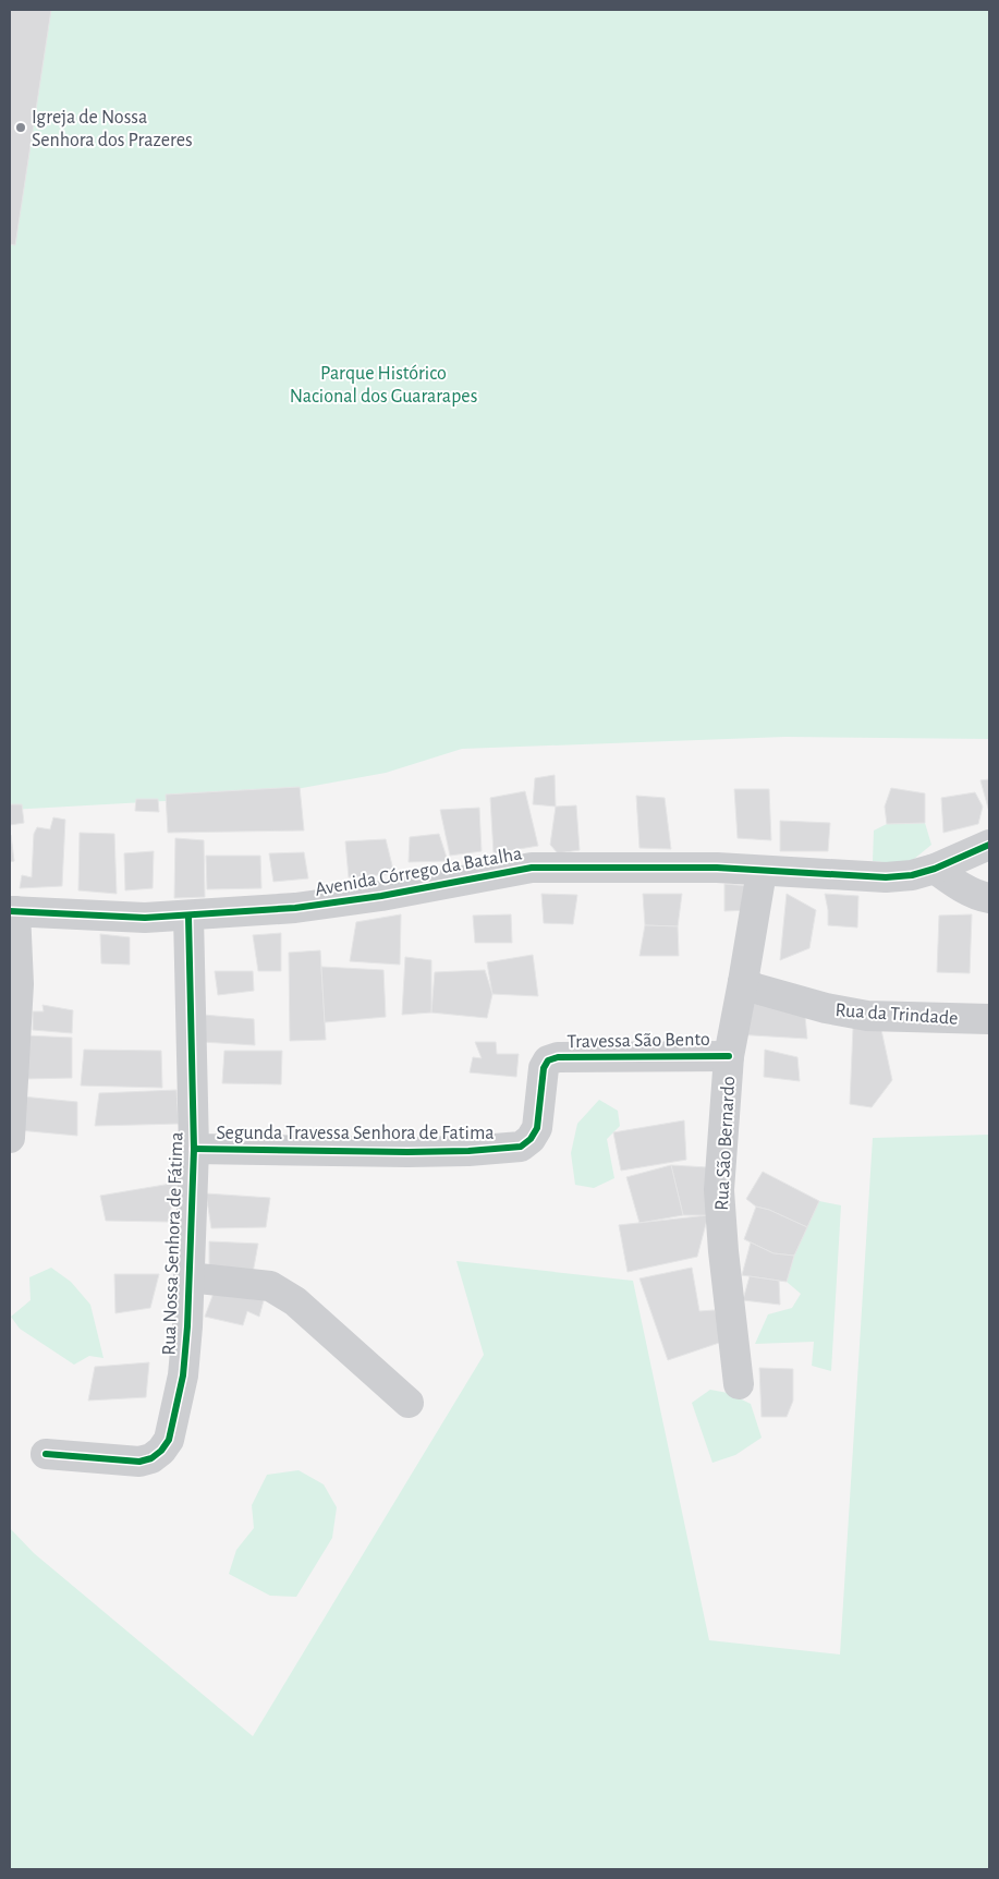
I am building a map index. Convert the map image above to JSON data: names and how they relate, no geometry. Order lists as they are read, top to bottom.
{
  "streets": {
    "street": [
      "Avenida Córrego da Batalha",
      "Rua da Trindade",
      "Travessa São Bento",
      "Segunda Travessa Senhora de Fatima",
      "Rua São Bernardo",
      "Rua Nossa Senhora de Fátima"
    ]
  },
  "crossings": [
    ["Avenida Córrego da Batalha", "Rua São Bernardo"],
    ["Avenida Córrego da Batalha", "Rua Nossa Senhora de Fátima"],
    ["Rua da Trindade", "Rua São Bernardo"],
    ["Travessa São Bento", "Segunda Travessa Senhora de Fatima"],
    ["Travessa São Bento", "Rua São Bernardo"],
    ["Segunda Travessa Senhora de Fatima", "Rua Nossa Senhora de Fátima"]
  ],
  "parks": ["Parque Histórico Nacional dos Guararapes"],
  "places": ["Igreja de Nossa Senhora dos Prazeres"]
}
